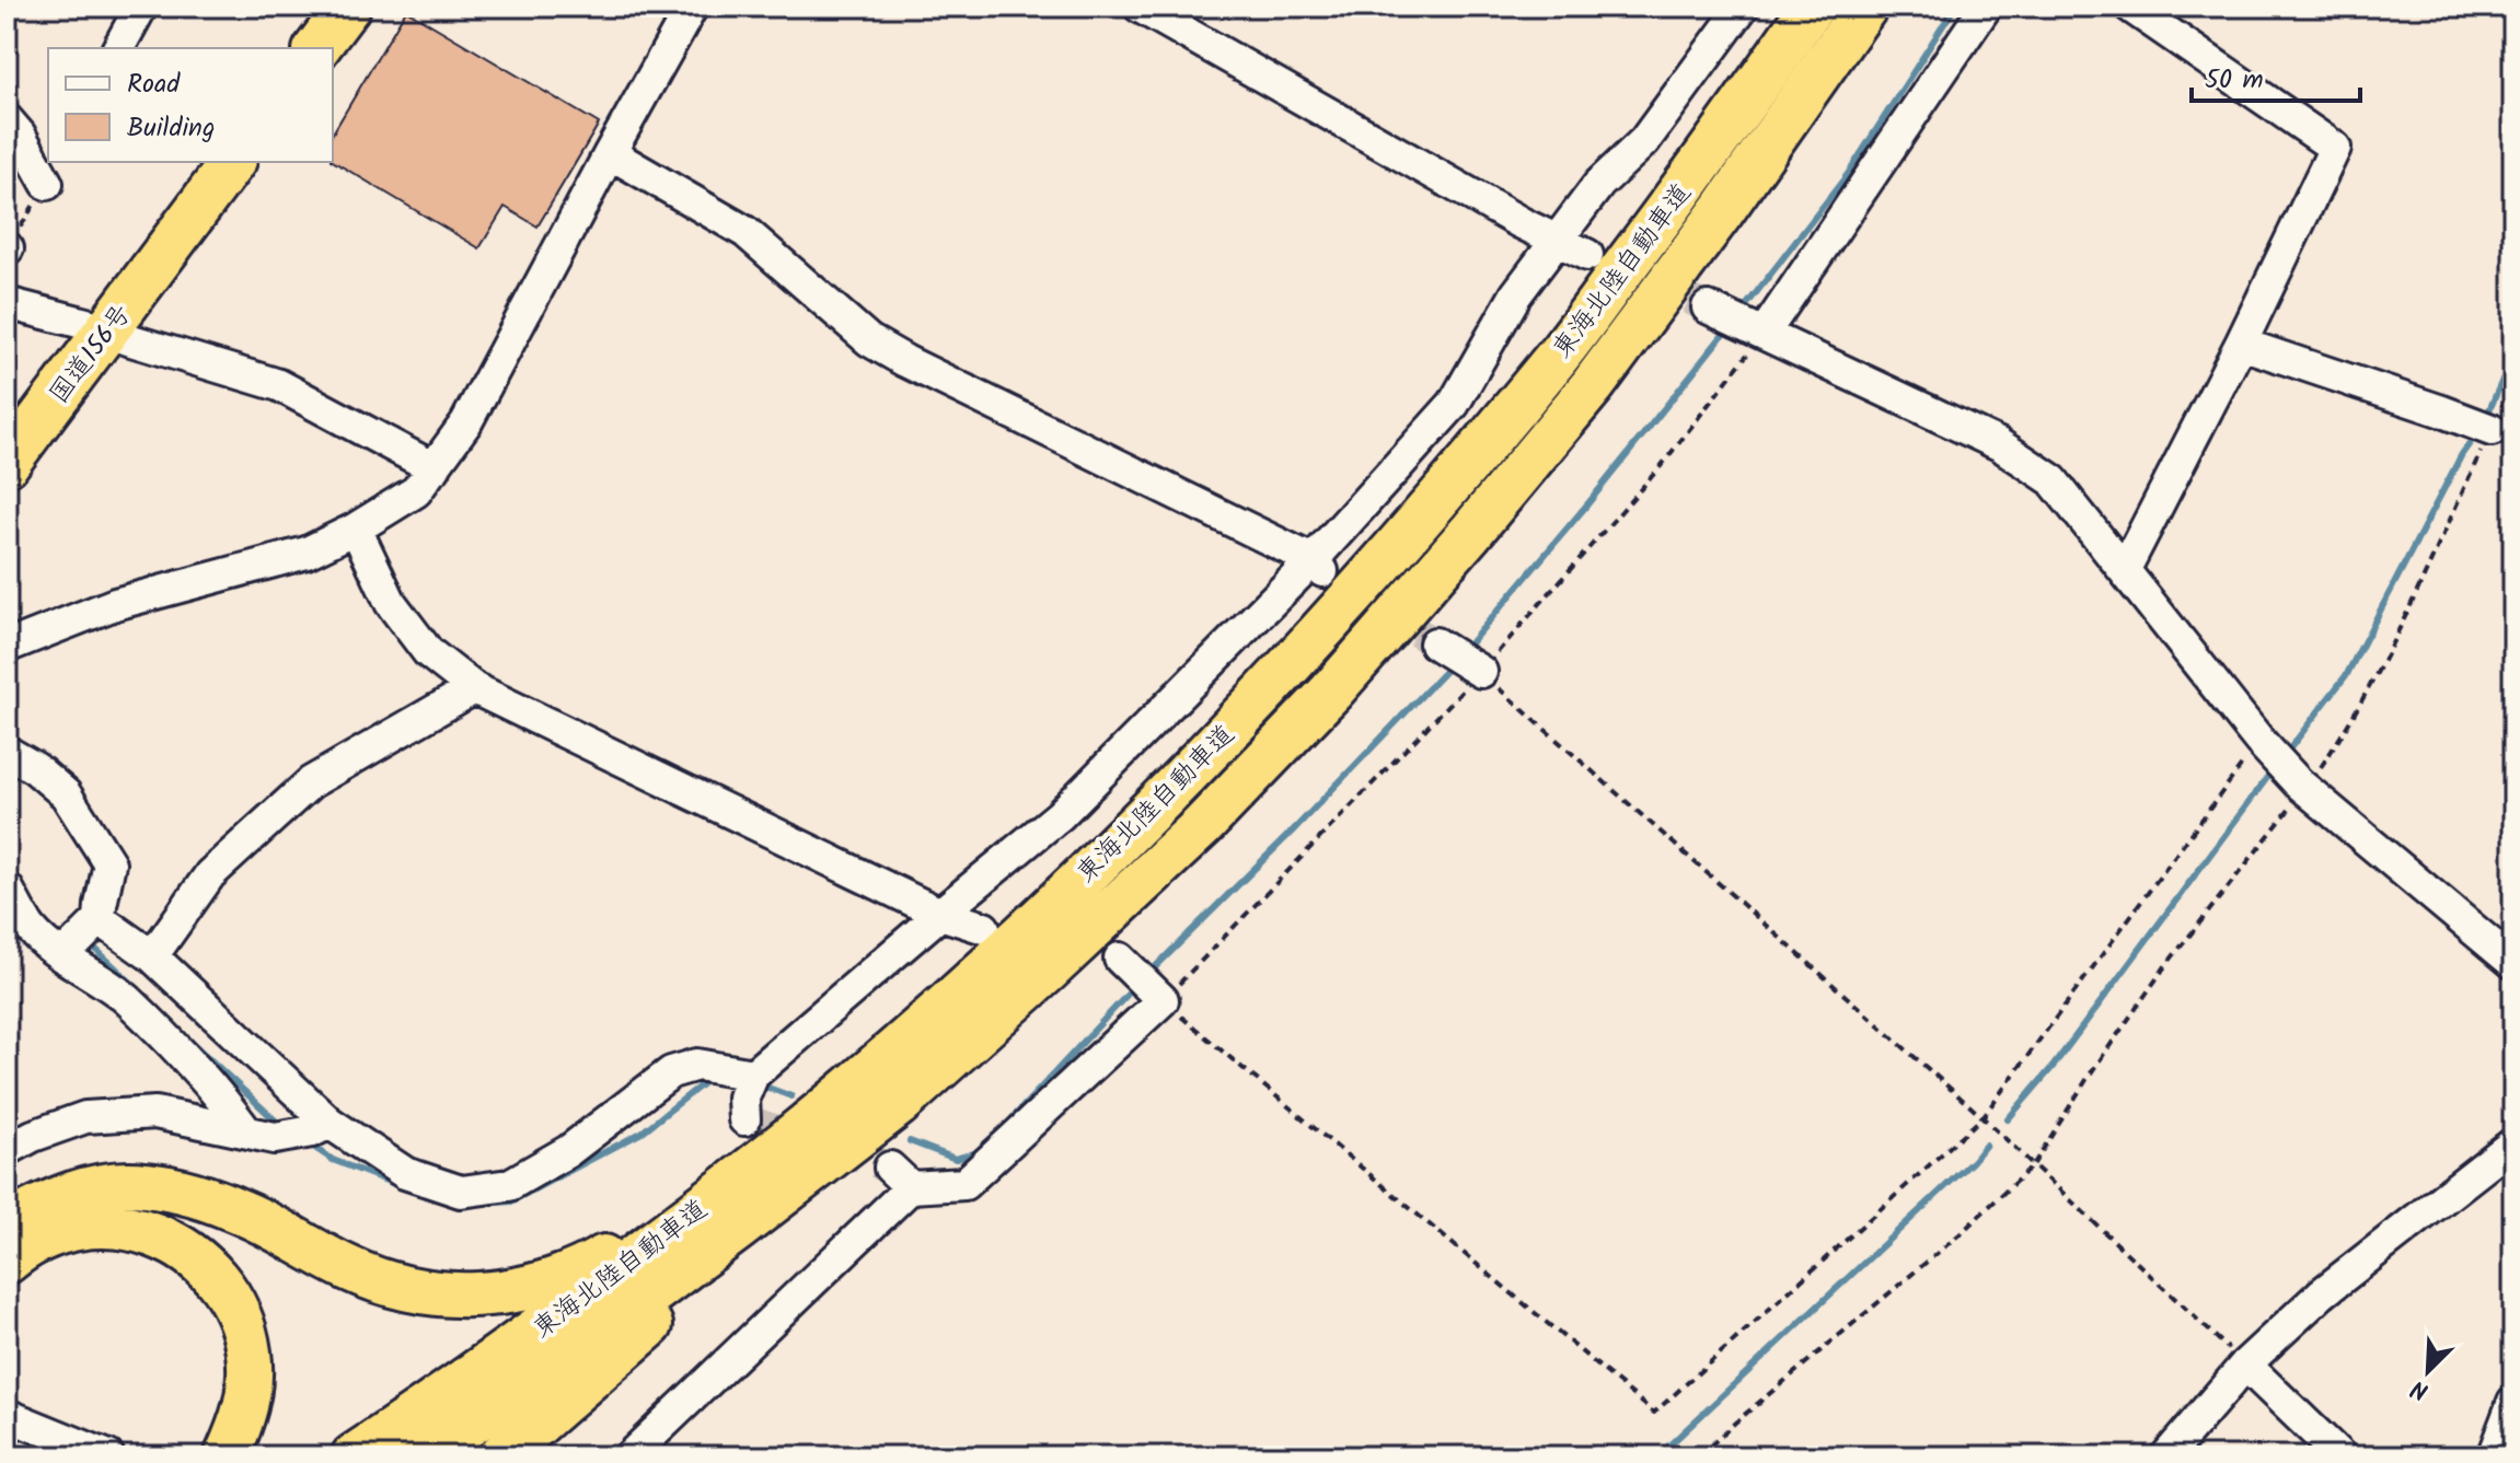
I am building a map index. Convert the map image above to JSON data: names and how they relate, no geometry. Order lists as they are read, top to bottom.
{
  "streets": {
    "highway": ["東海北陸自動車道", "国道156号"]
  },
  "legend": ["Road", "Building"],
  "scale_bar": "50 m",
  "north": "bottom left"
}
